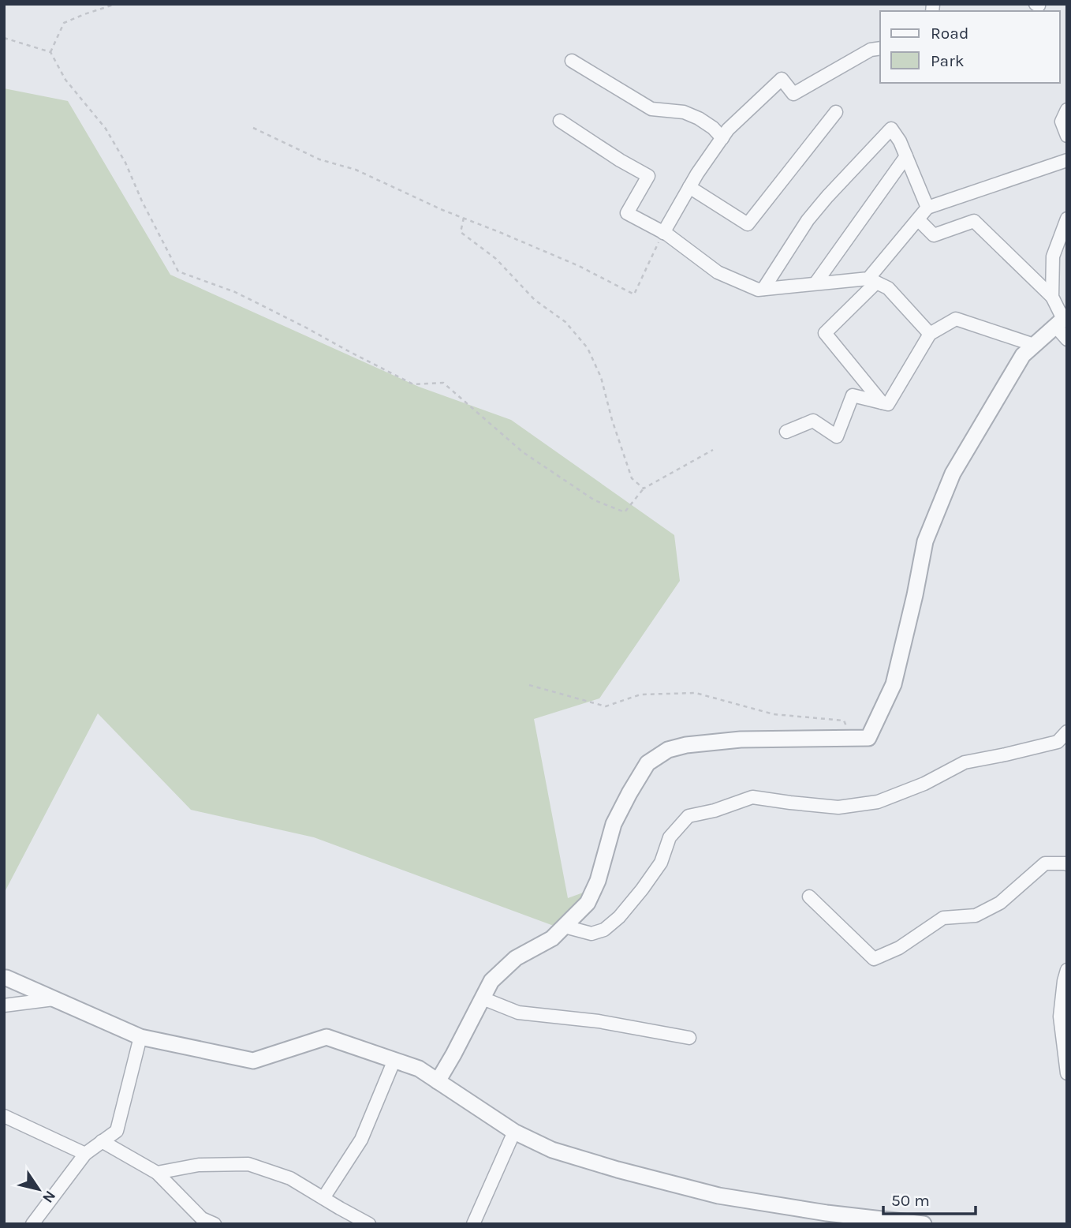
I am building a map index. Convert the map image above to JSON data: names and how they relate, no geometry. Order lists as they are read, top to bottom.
{
  "legend": ["Road", "Park"],
  "scale_bar": "50 m",
  "north": "bottom right"
}
